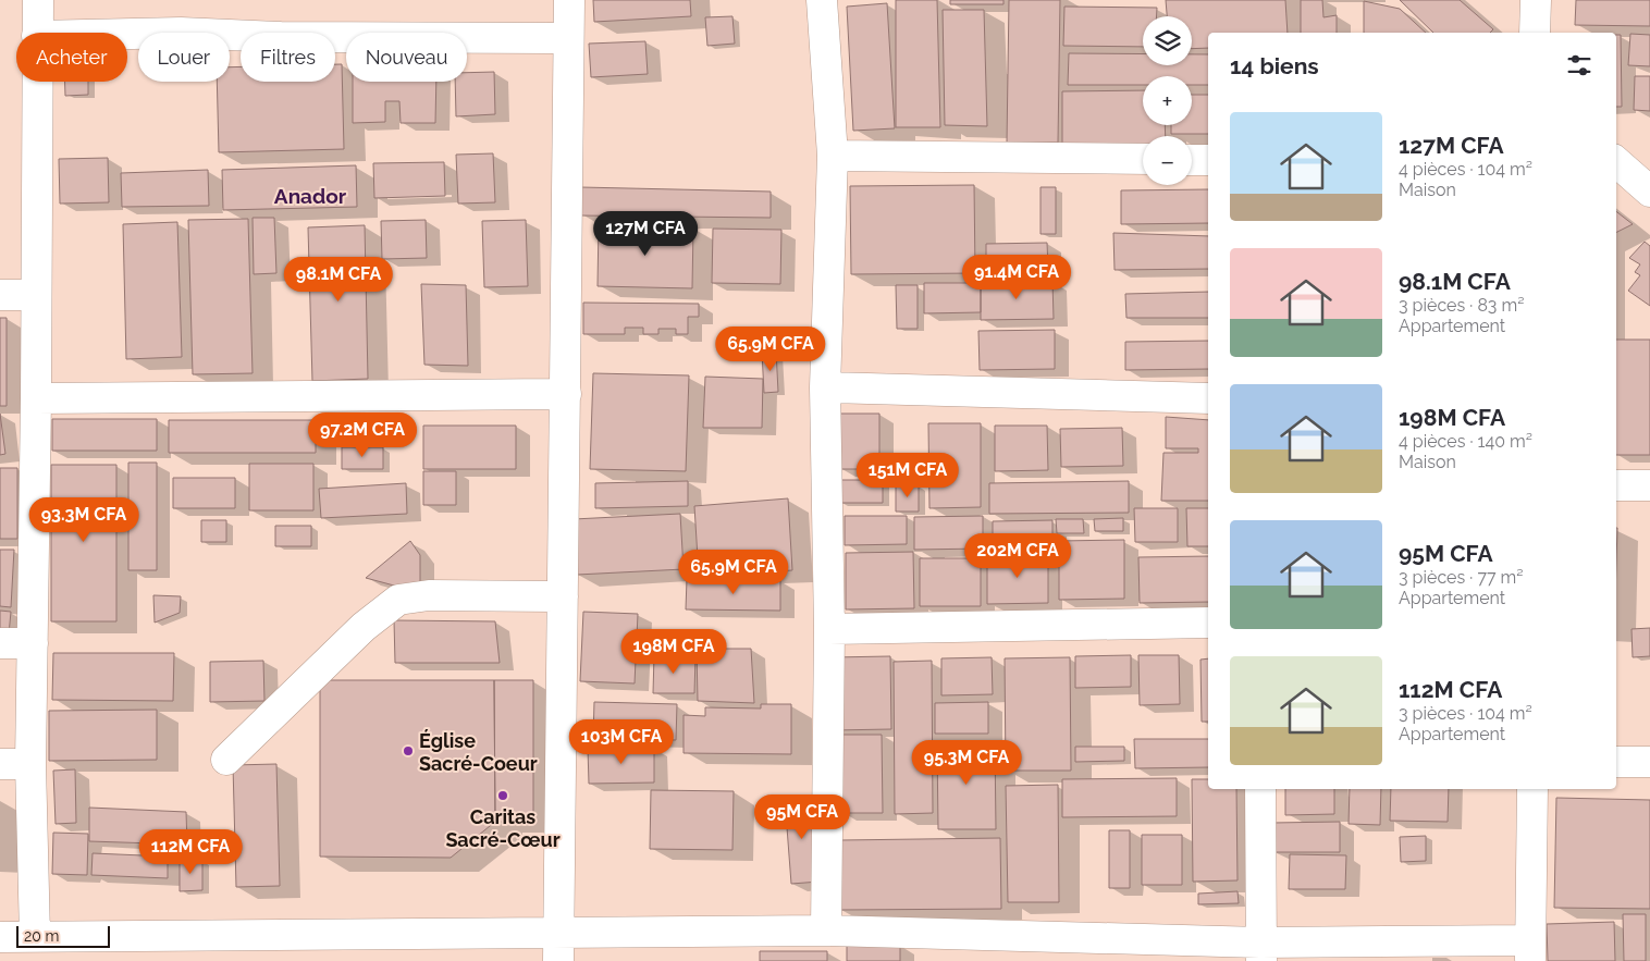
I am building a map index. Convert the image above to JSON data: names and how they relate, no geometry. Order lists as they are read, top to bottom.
{
  "districts": ["Anador"],
  "places": ["Église Sacré-Coeur", "Caritas Sacré-Cœur"],
  "scale_bar": "20 m",
  "page": {
    "map_buttons": ["+", "−"],
    "chip": [
      "Acheter",
      "Louer",
      "Filtres",
      "Nouveau"
    ],
    "heading": "14 biens",
    "list": [
      {
        "name": "127M CFA",
        "note": "4 pièces · 104 m² · Maison"
      },
      {
        "name": "98.1M CFA",
        "note": "3 pièces · 83 m² · Appartement"
      },
      {
        "name": "198M CFA",
        "note": "4 pièces · 140 m² · Maison"
      },
      {
        "name": "95M CFA",
        "note": "3 pièces · 77 m² · Appartement"
      },
      {
        "name": "112M CFA",
        "note": "3 pièces · 104 m² · Appartement"
      }
    ],
    "price": [
      "127M CFA",
      "91.4M CFA",
      "98.1M CFA",
      "65.9M CFA",
      "97.2M CFA",
      "151M CFA",
      "93.3M CFA",
      "202M CFA",
      "65.9M CFA",
      "198M CFA",
      "103M CFA",
      "95.3M CFA",
      "95M CFA",
      "112M CFA"
    ],
    "scale": "20 m"
  }
}
